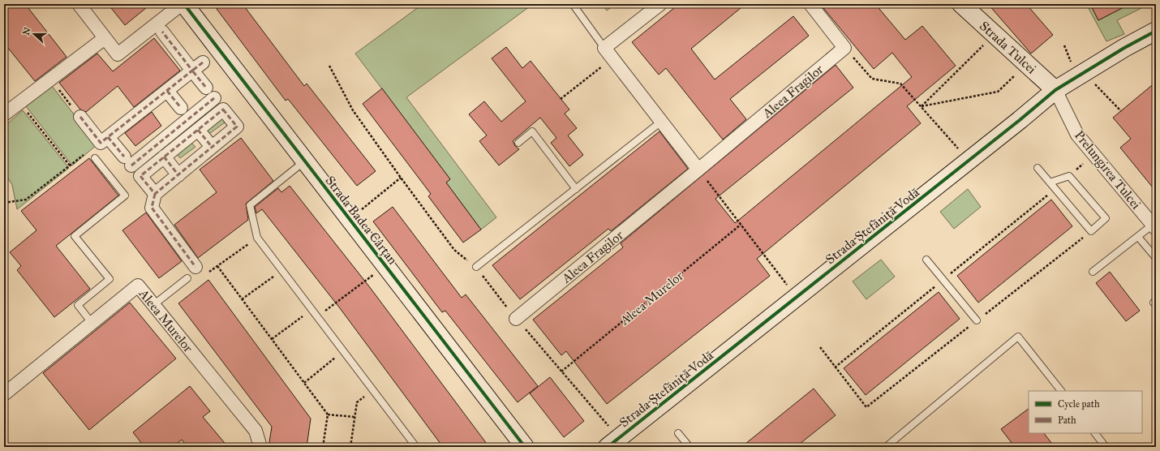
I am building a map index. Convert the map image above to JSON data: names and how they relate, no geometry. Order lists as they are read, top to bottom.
{
  "streets": {
    "street": [
      "Strada Tulcei",
      "Aleea Fragilor",
      "Prelungirea Tulcei",
      "Strada Badea Cârțan",
      "Strada Ștefăniță Vodă",
      "Aleea Murelor"
    ]
  },
  "crossings": [
    ["Strada Tulcei", "Prelungirea Tulcei"],
    ["Strada Tulcei", "Strada Ștefăniță Vodă"],
    ["Prelungirea Tulcei", "Strada Ștefăniță Vodă"]
  ],
  "legend": ["Cycle path", "Path"],
  "north": "left"
}
